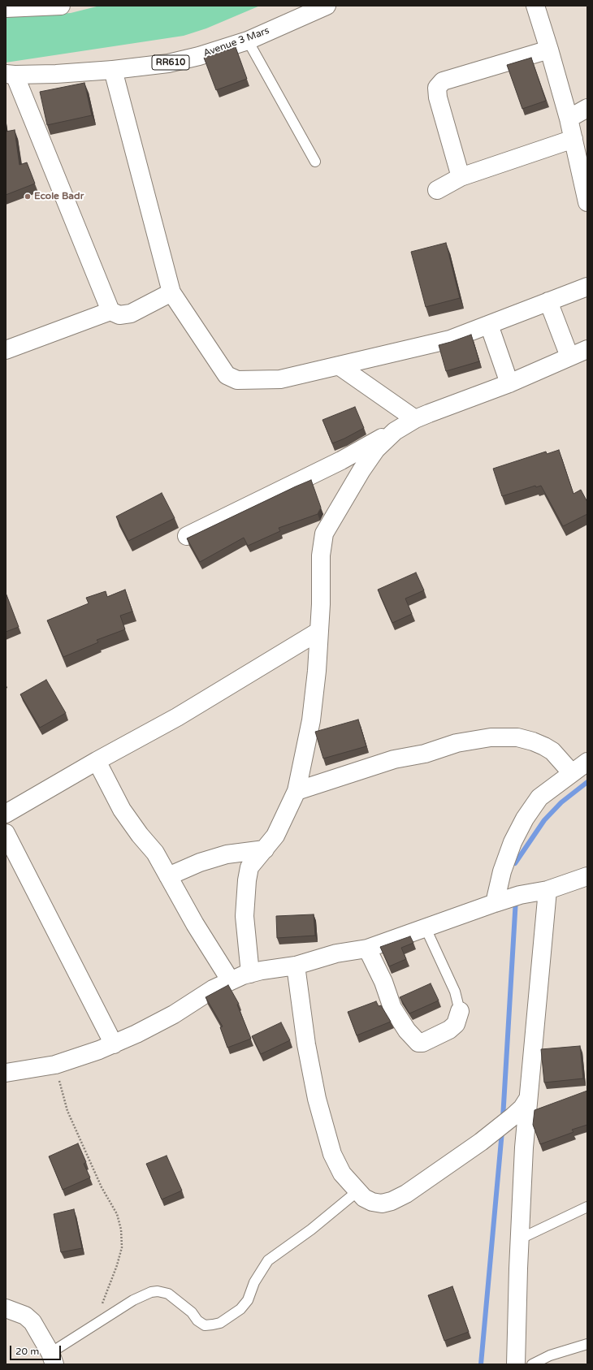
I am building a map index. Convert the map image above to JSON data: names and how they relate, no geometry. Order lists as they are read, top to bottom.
{
  "streets": {
    "street": ["Avenue 3 Mars", "RR610"]
  },
  "places": ["Ecole Badr"],
  "scale_bar": "20 m"
}
